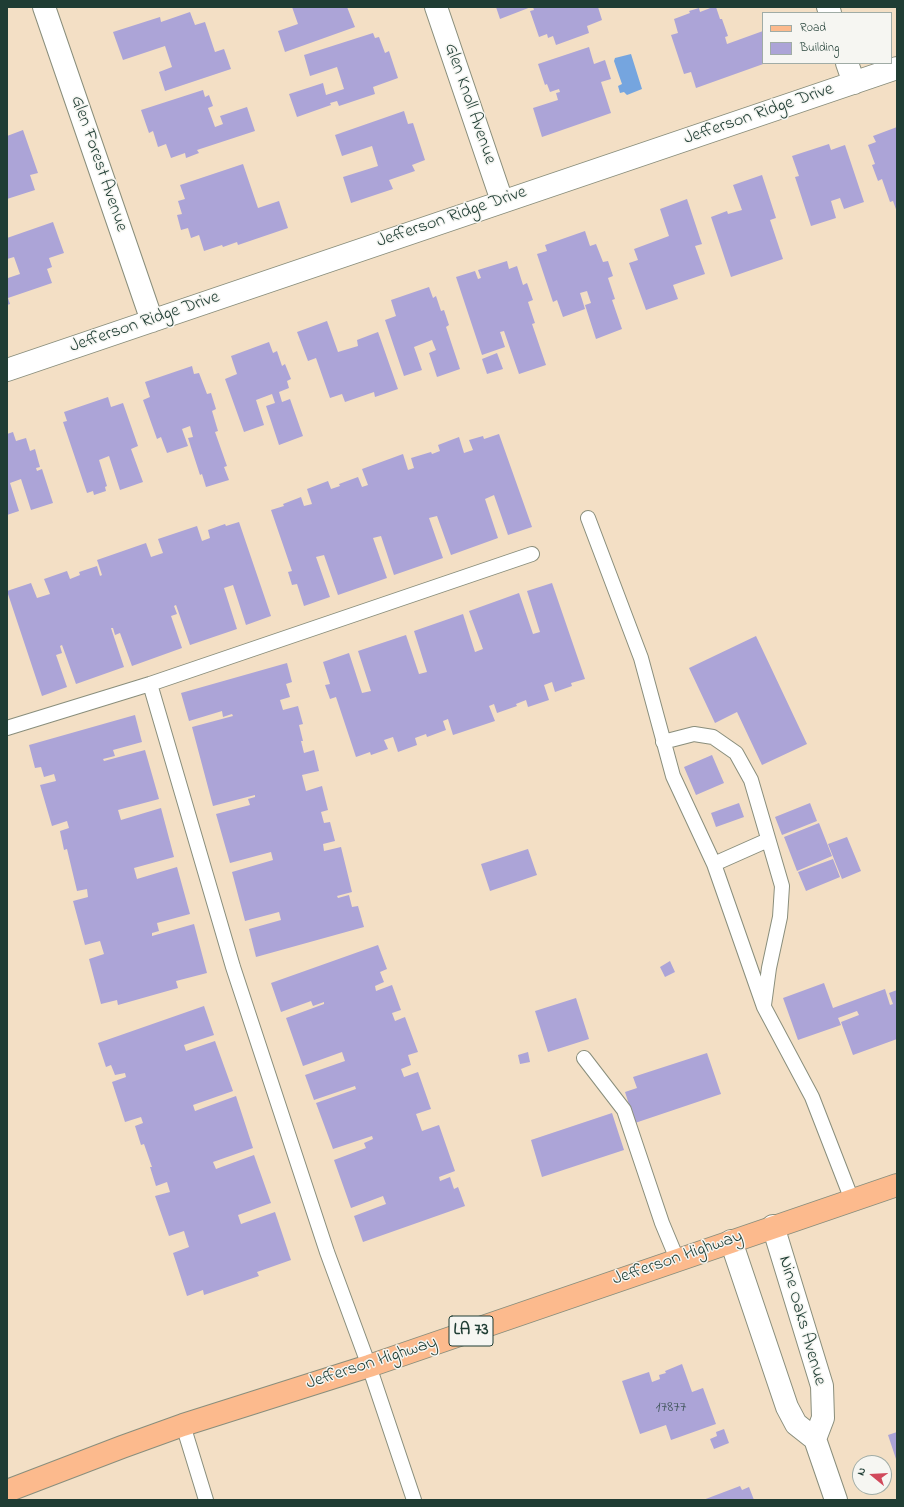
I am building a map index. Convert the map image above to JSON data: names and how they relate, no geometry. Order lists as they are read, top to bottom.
{
  "streets": {
    "main road": ["Jefferson Highway", "LA 73"],
    "street": [
      "Glen Knoll Avenue",
      "Jefferson Ridge Drive",
      "Glen Forest Avenue",
      "Nine Oaks Avenue"
    ]
  },
  "crossings": [
    ["Glen Knoll Avenue", "Jefferson Ridge Drive"],
    ["Jefferson Ridge Drive", "Glen Forest Avenue"],
    ["Jefferson Highway", "Nine Oaks Avenue"]
  ],
  "house_numbers": ["17877"],
  "legend": ["Road", "Building"],
  "north": "left"
}
